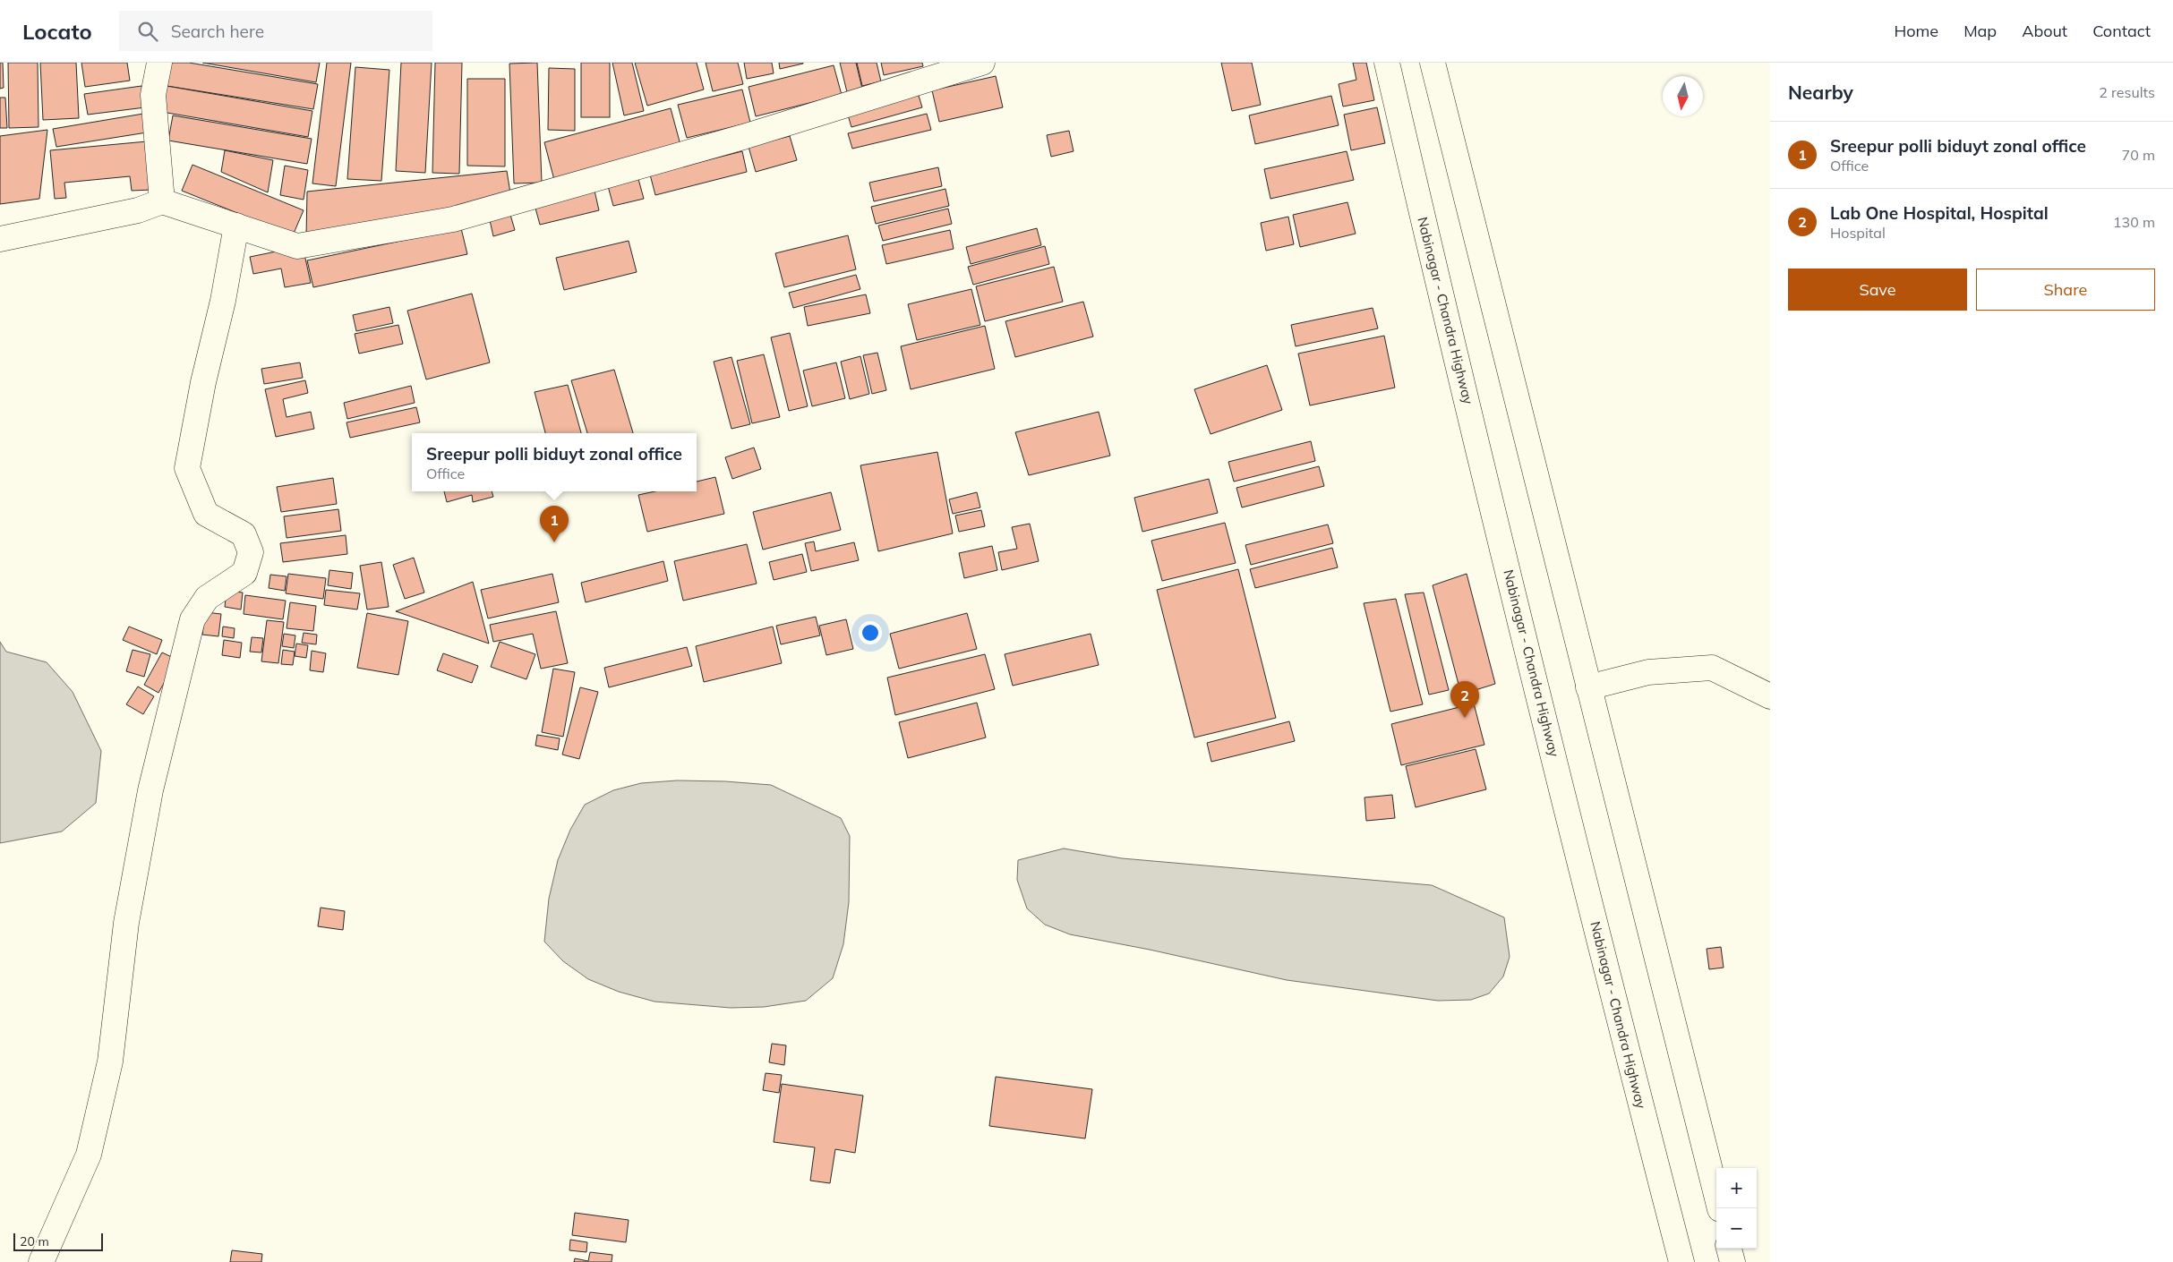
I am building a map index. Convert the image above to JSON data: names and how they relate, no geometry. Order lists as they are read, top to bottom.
{
  "streets": {
    "main road": ["Nabinagar - Chandra Highway"]
  },
  "scale_bar": "20 m",
  "north": "bottom",
  "page": {
    "header": "Locato",
    "search": "Search here",
    "nav": [
      "Home",
      "Map",
      "About",
      "Contact"
    ],
    "heading": ["Nearby", "2 results"],
    "list": [
      {
        "mark": "1",
        "name": "Sreepur polli biduyt zonal office",
        "note": "Office",
        "value": "70 m"
      },
      {
        "mark": "2",
        "name": "Lab One Hospital, Hospital",
        "note": "Hospital",
        "value": "130 m"
      }
    ],
    "buttons": ["Save", "Share"],
    "popup": ["Sreepur polli biduyt zonal office", "Office"],
    "pins": ["1", "2"],
    "map_buttons": ["+", "−"],
    "scale": "20 m"
  }
}
